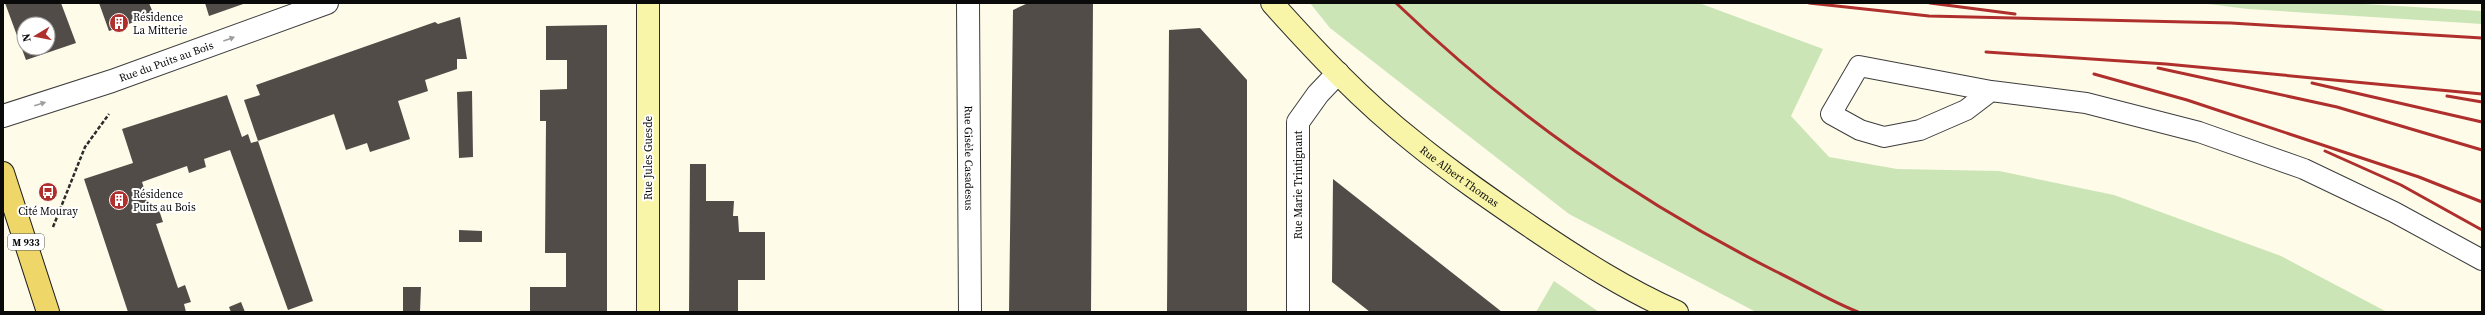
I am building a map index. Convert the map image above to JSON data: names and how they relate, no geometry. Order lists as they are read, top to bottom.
{
  "streets": {
    "main road": ["M 933"],
    "street": [
      "Rue du Puits au Bois",
      "Rue Jules Guesde",
      "Rue Gisèle Casadesus",
      "Rue Albert Thomas",
      "Rue Marie Trintignant"
    ]
  },
  "crossings": [
    ["Rue Albert Thomas", "Rue Marie Trintignant"]
  ],
  "one_way": ["Rue du Puits au Bois"],
  "places": {
    "building": ["Résidence La Mitterie", "Résidence Puits au Bois"],
    "bus stop": ["Cité Mouray"]
  },
  "north": "left"
}
